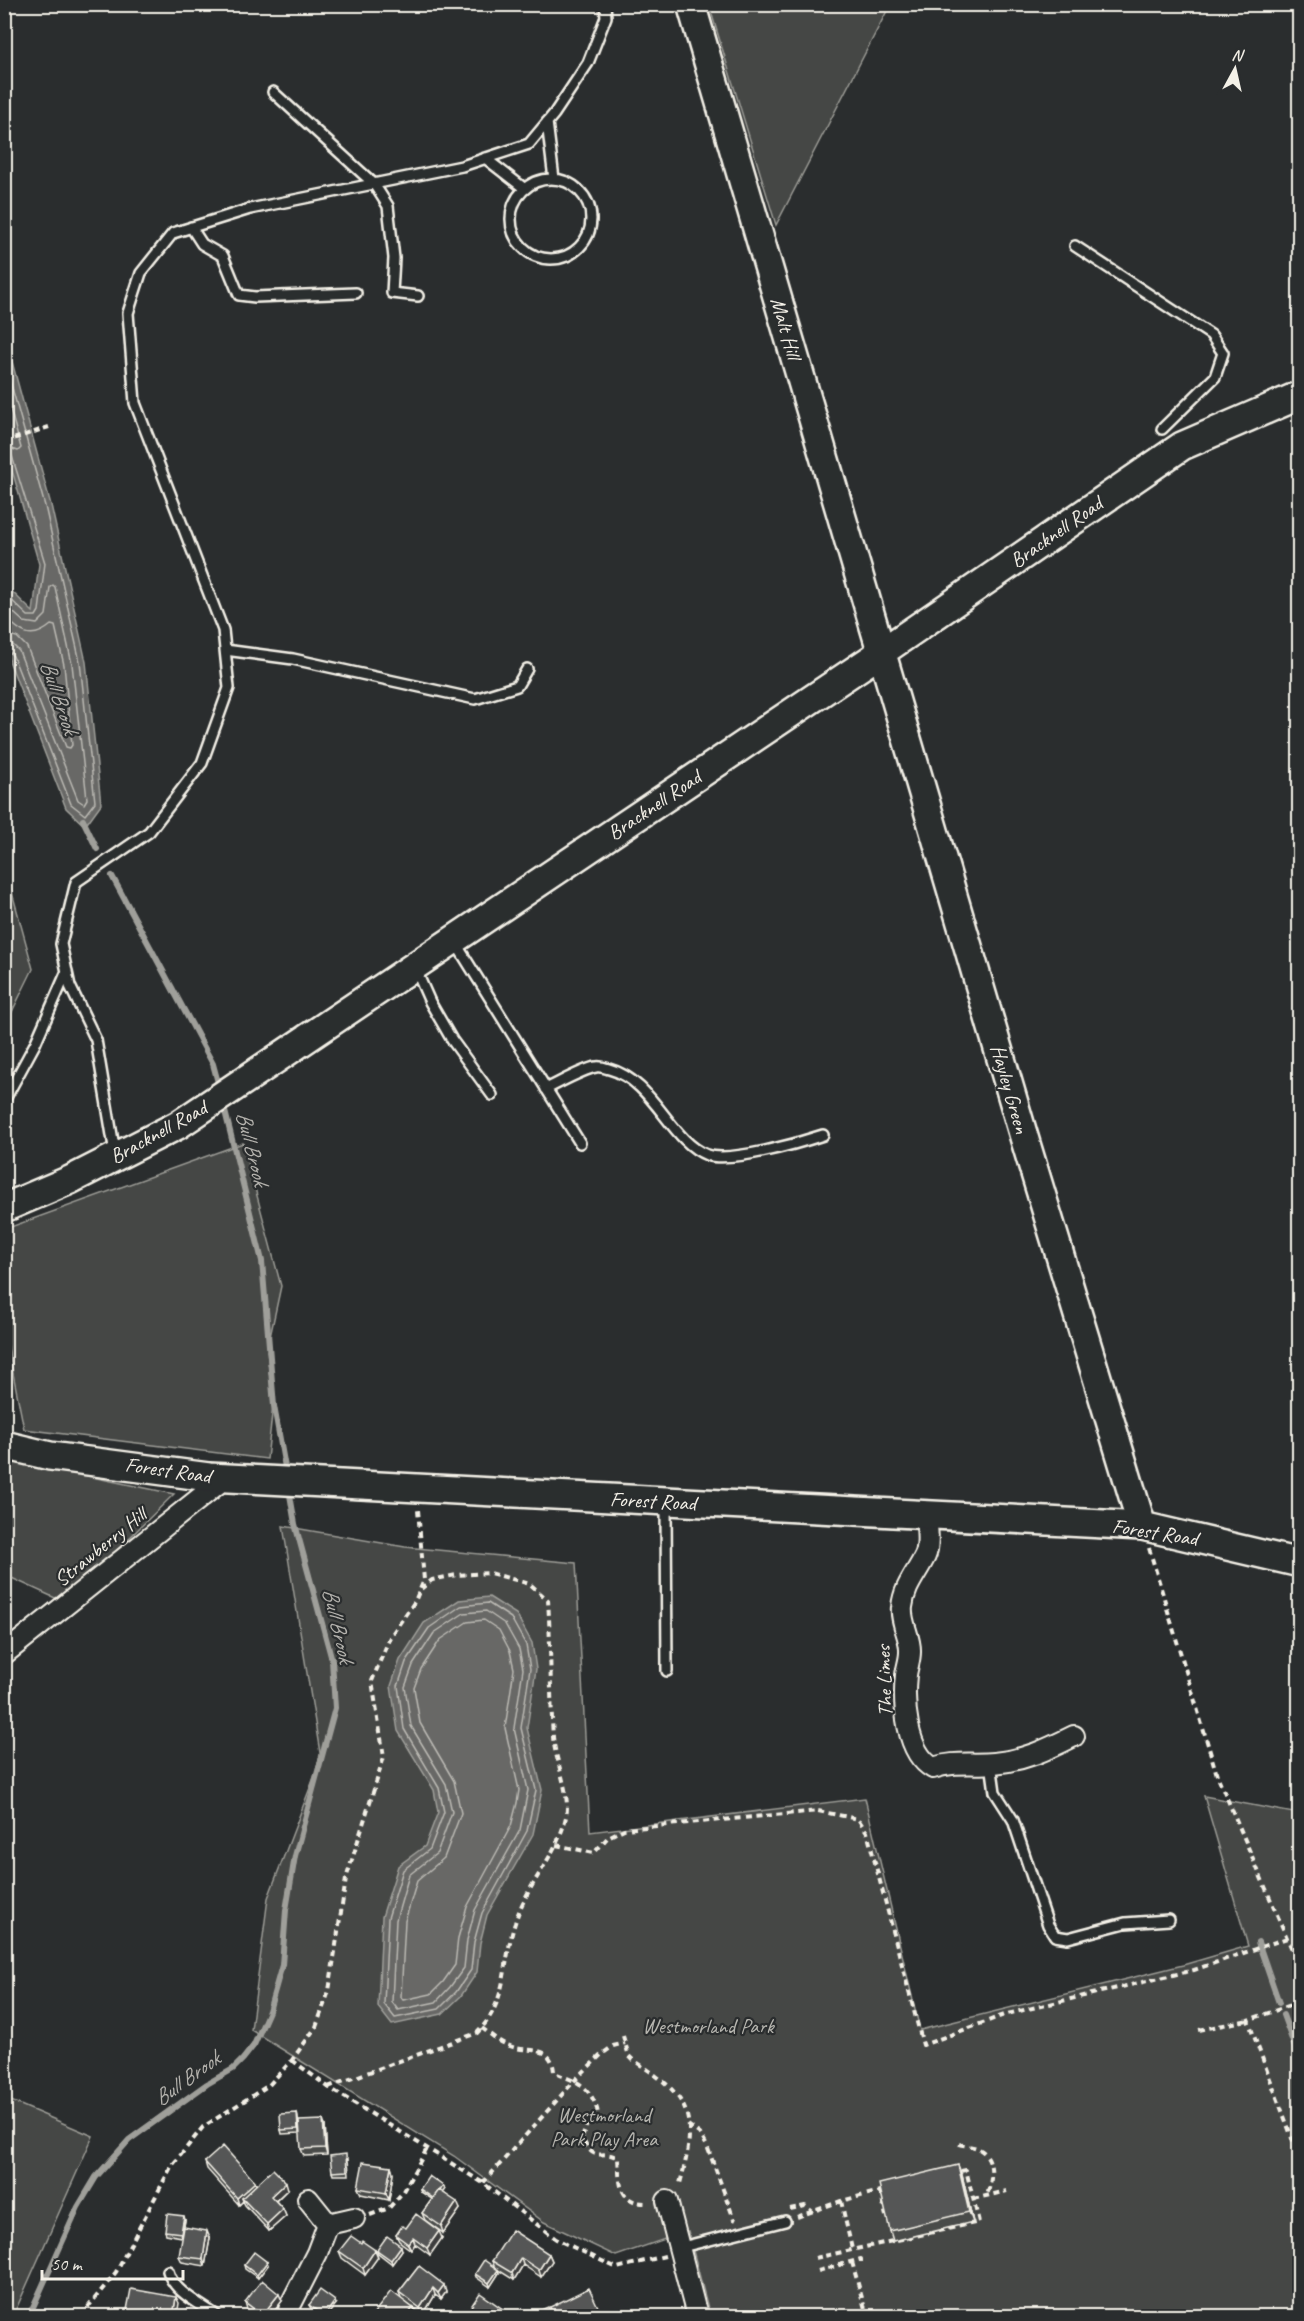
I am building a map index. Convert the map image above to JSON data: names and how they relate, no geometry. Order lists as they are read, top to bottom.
{
  "streets": {
    "main road": [
      "Malt Hill",
      "Bracknell Road",
      "Hayley Green",
      "Forest Road"
    ],
    "street": ["Strawberry Hill", "The Limes"]
  },
  "crossings": [
    ["Malt Hill", "Bracknell Road"],
    ["Malt Hill", "Hayley Green"],
    ["Bracknell Road", "Hayley Green"],
    ["Hayley Green", "Forest Road"],
    ["Forest Road", "Strawberry Hill"],
    ["Forest Road", "The Limes"]
  ],
  "water": ["Bull Brook"],
  "parks": ["Westmorland Park", "Westmorland Park Play Area"],
  "scale_bar": "50 m",
  "north": "top"
}
